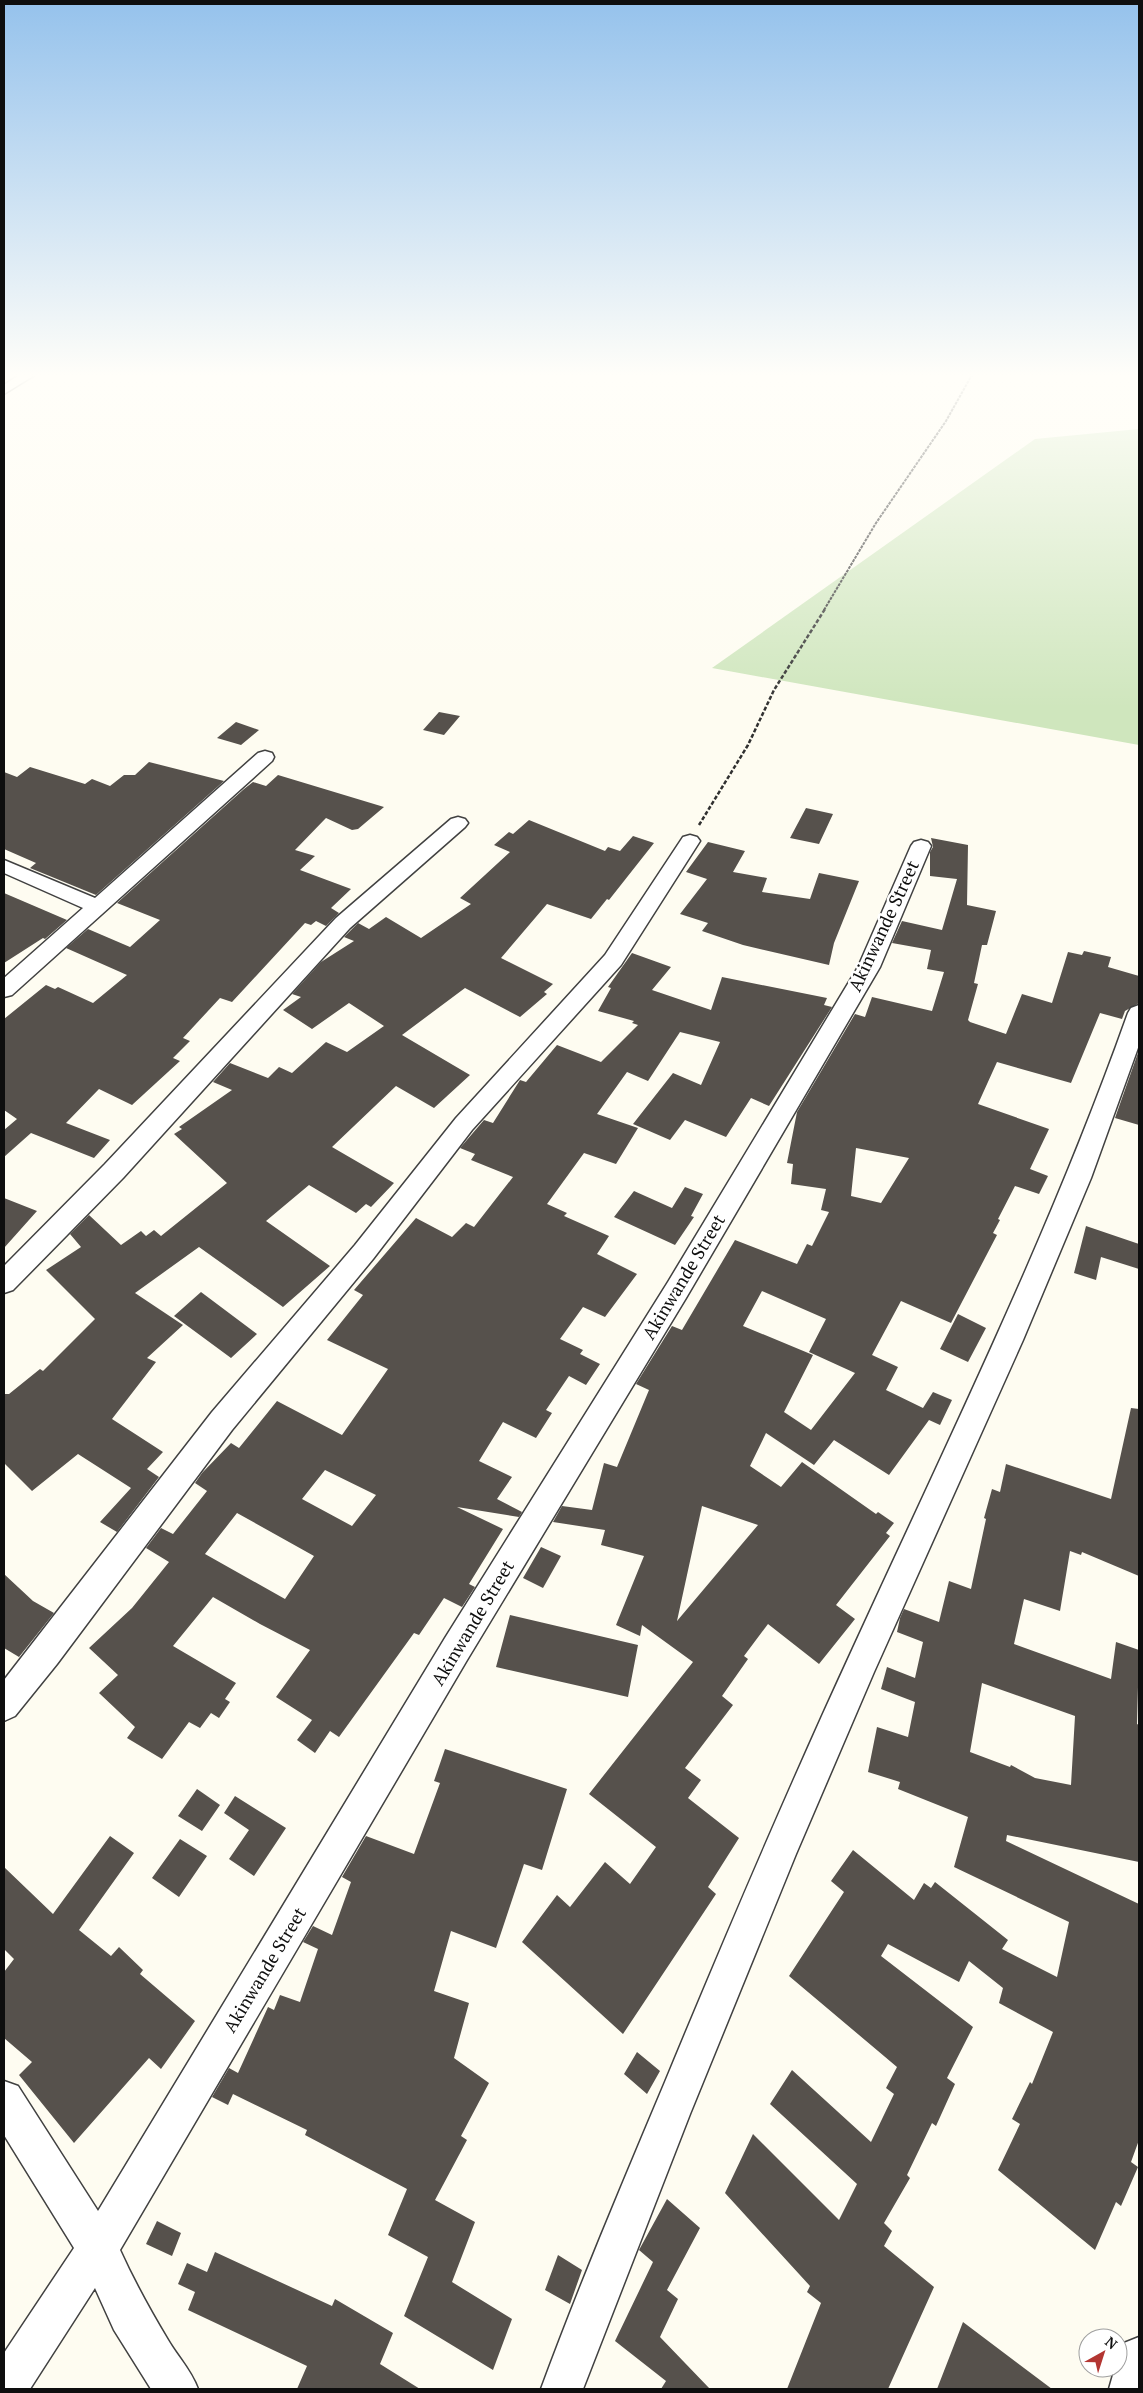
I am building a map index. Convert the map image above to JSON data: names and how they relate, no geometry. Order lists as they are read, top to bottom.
{
  "streets": {
    "street": ["Akinwande Street"]
  },
  "north": "top right"
}
